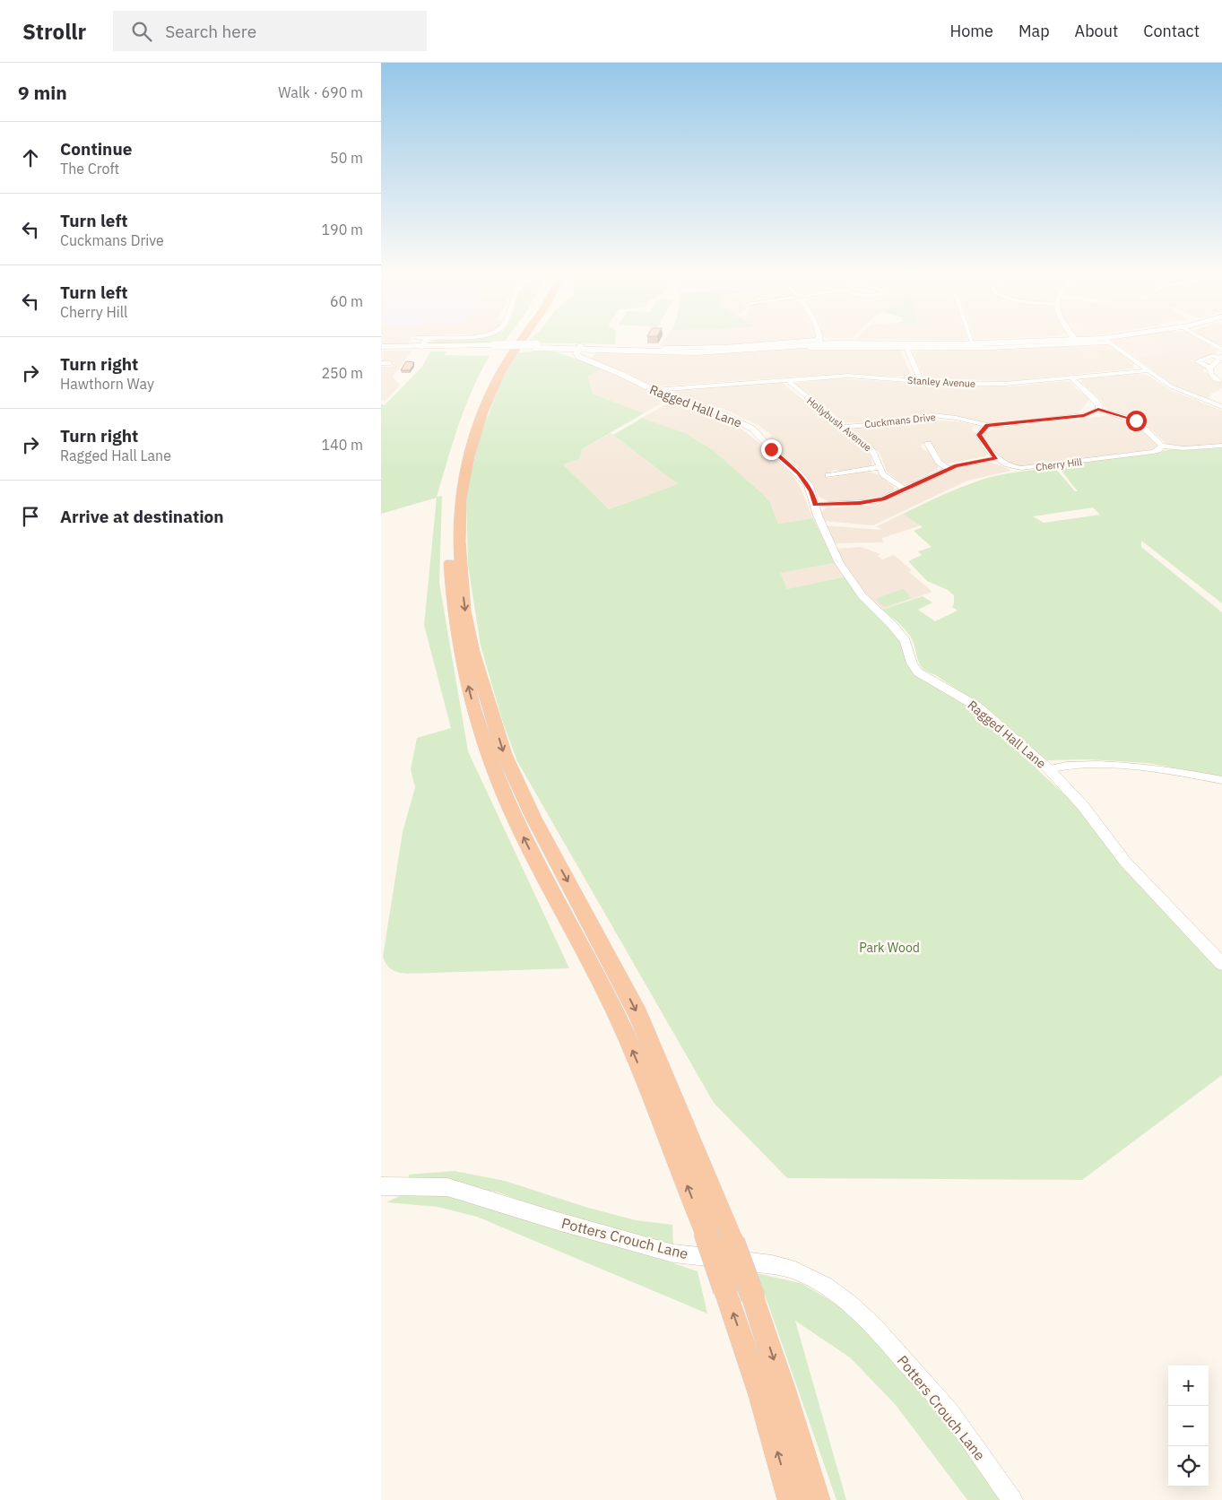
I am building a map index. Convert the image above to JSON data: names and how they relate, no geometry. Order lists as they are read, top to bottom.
{
  "streets": {
    "street": [
      "Stanley Avenue",
      "Ragged Hall Lane",
      "Cuckmans Drive",
      "Hollybush Avenue",
      "Cherry Hill",
      "Potters Crouch Lane"
    ]
  },
  "crossings": [
    ["Stanley Avenue", "Ragged Hall Lane"],
    ["Stanley Avenue", "Hollybush Avenue"],
    ["Cuckmans Drive", "Hollybush Avenue"]
  ],
  "parks": ["Park Wood"],
  "page": {
    "header": "Strollr",
    "search": "Search here",
    "nav": [
      "Home",
      "Map",
      "About",
      "Contact"
    ],
    "heading": ["9 min", "Walk · 690 m"],
    "list": [
      ["Continue", "The Croft", "50 m"],
      ["Turn left", "Cuckmans Drive", "190 m"],
      ["Turn left", "Cherry Hill", "60 m"],
      ["Turn right", "Hawthorn Way", "250 m"],
      ["Turn right", "Ragged Hall Lane", "140 m"],
      "Arrive at destination"
    ],
    "map_buttons": ["+", "−"]
  }
}
